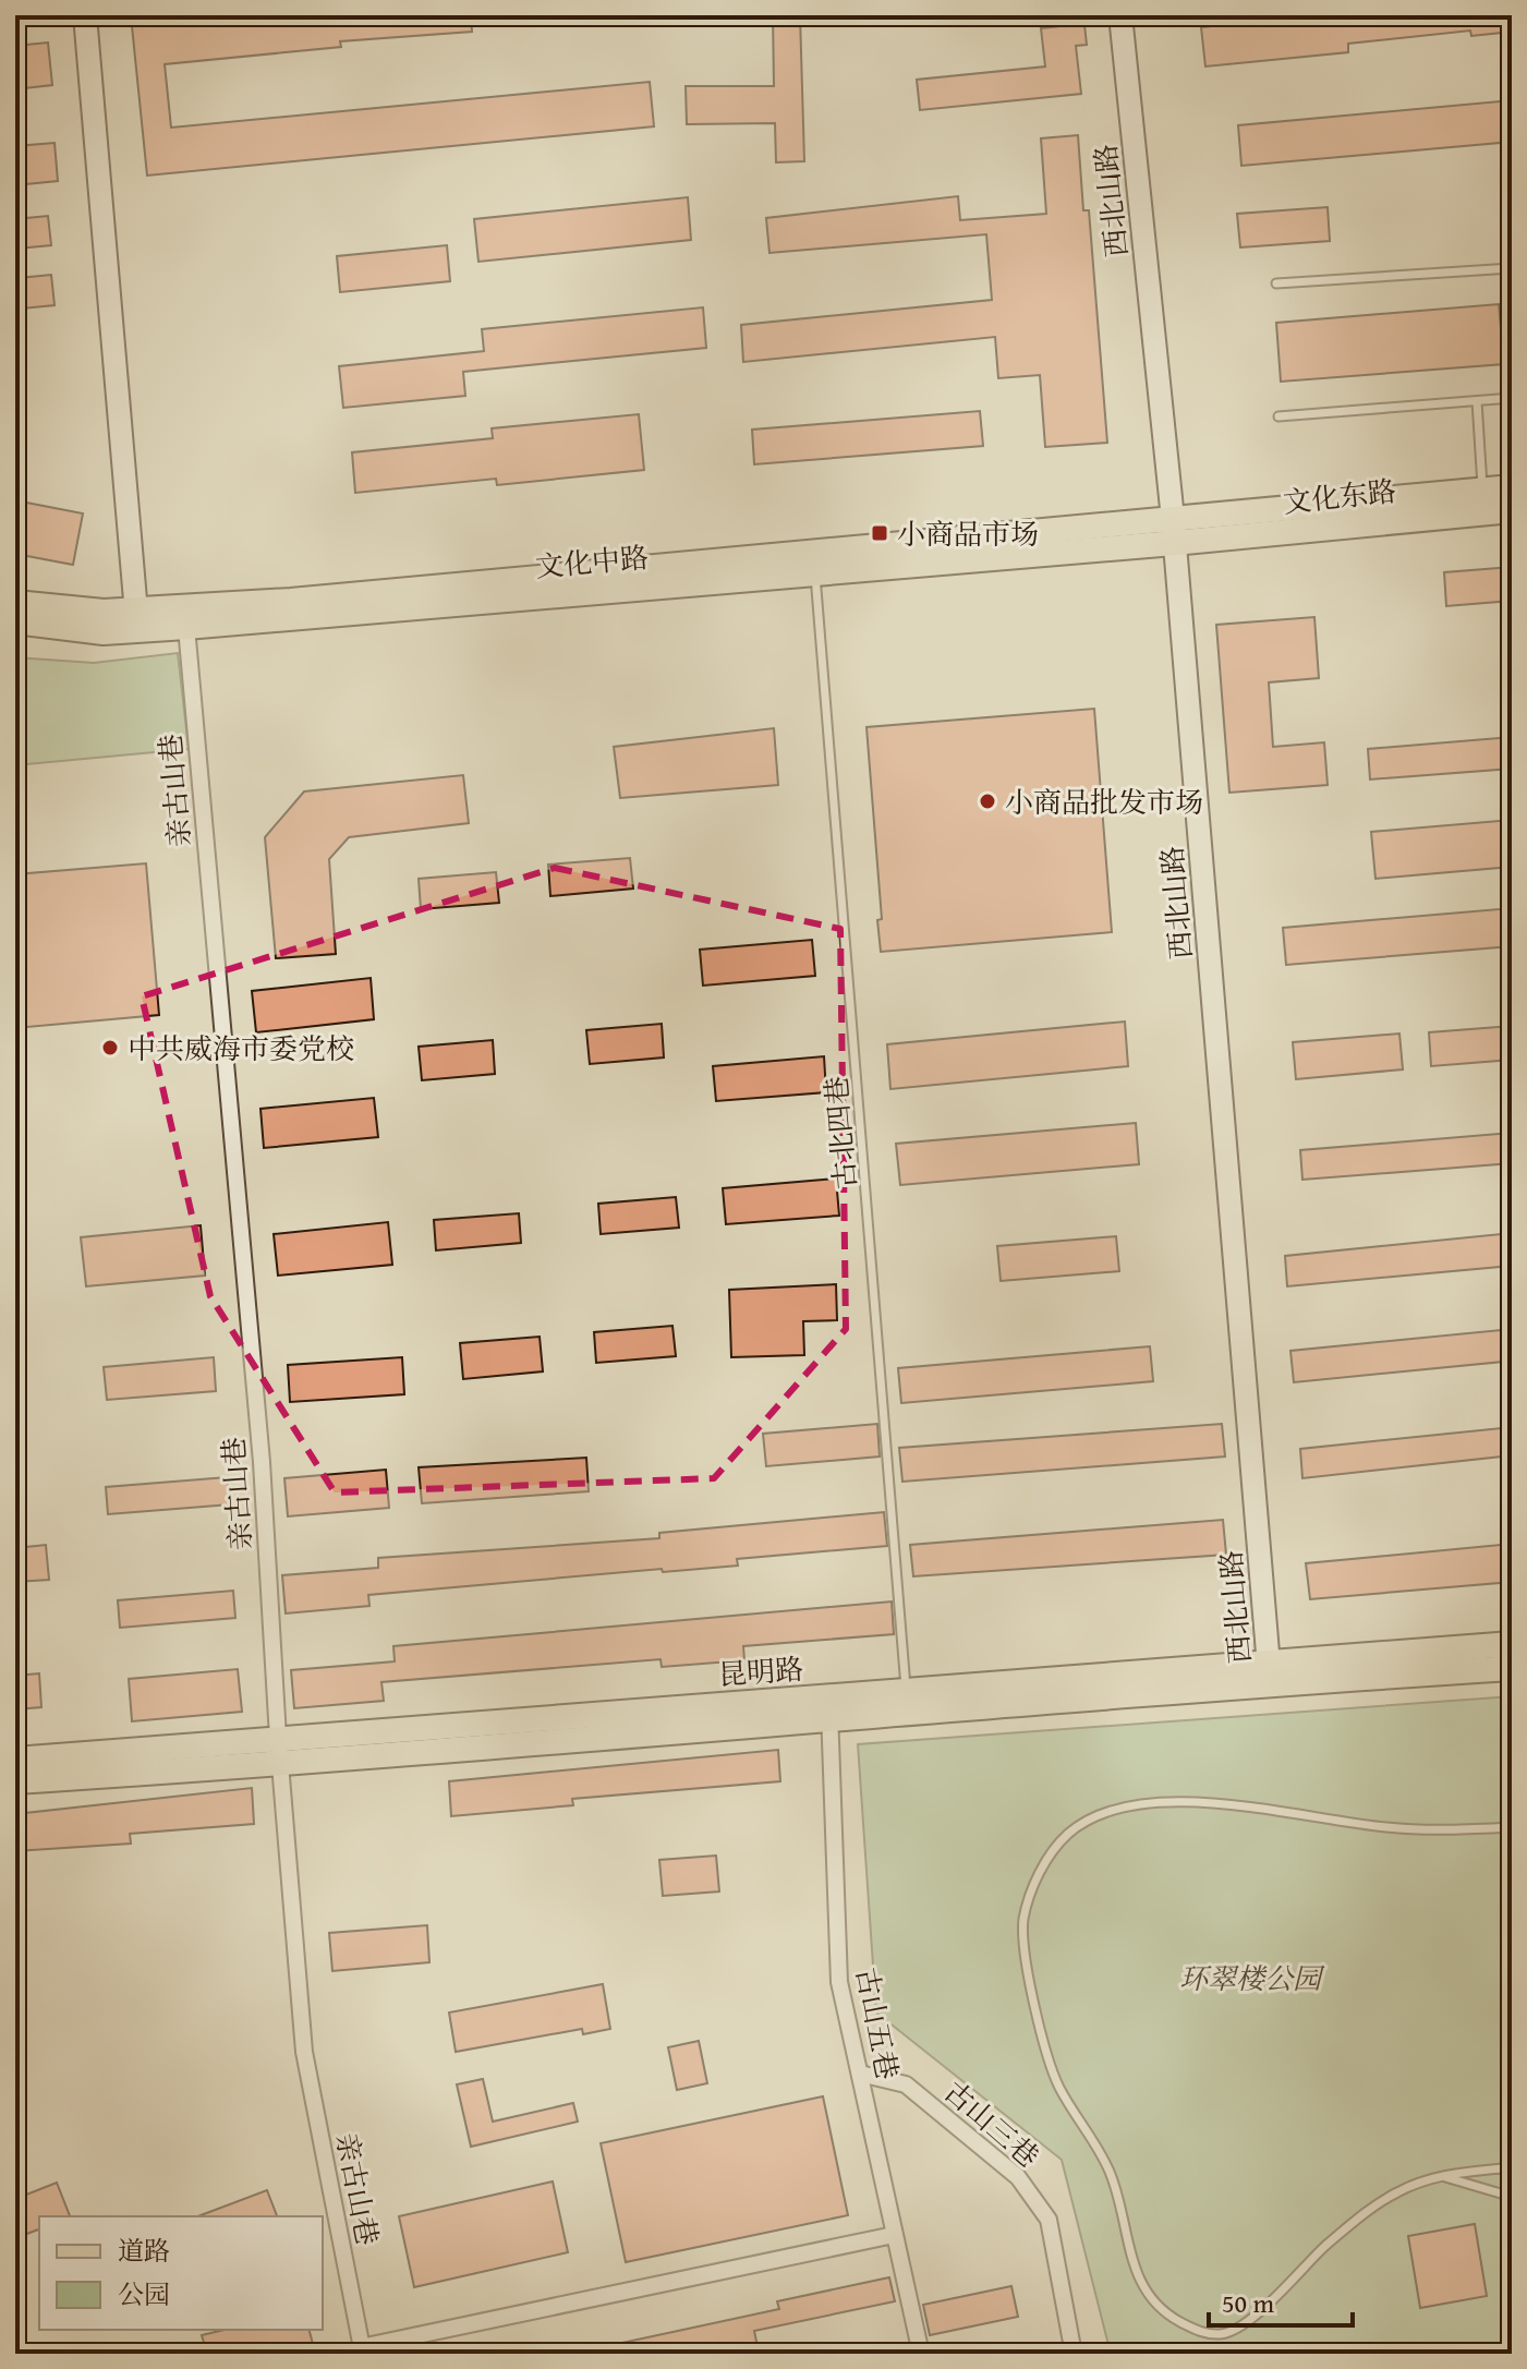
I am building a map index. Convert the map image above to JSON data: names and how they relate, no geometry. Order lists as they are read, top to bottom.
{
  "streets": {
    "main road": [
      "西北山路",
      "文化东路",
      "文化中路",
      "昆明路"
    ],
    "street": ["亲古山巷", "古山五巷", "古山三巷"],
    "lane": ["古北四巷"]
  },
  "crossings": [
    ["西北山路", "文化东路"],
    ["西北山路", "文化中路"],
    ["西北山路", "昆明路"],
    ["文化东路", "文化中路"],
    ["文化中路", "亲古山巷"],
    ["文化中路", "古北四巷"],
    ["亲古山巷", "昆明路"],
    ["古北四巷", "昆明路"],
    ["昆明路", "古山五巷"],
    ["古山五巷", "古山三巷"]
  ],
  "parks": ["环翠楼公园"],
  "places": {
    "transit": ["小商品市场"],
    "other": ["小商品批发市场", "中共威海市委党校"]
  },
  "legend": ["道路", "公园"],
  "scale_bar": "50 m"
}
